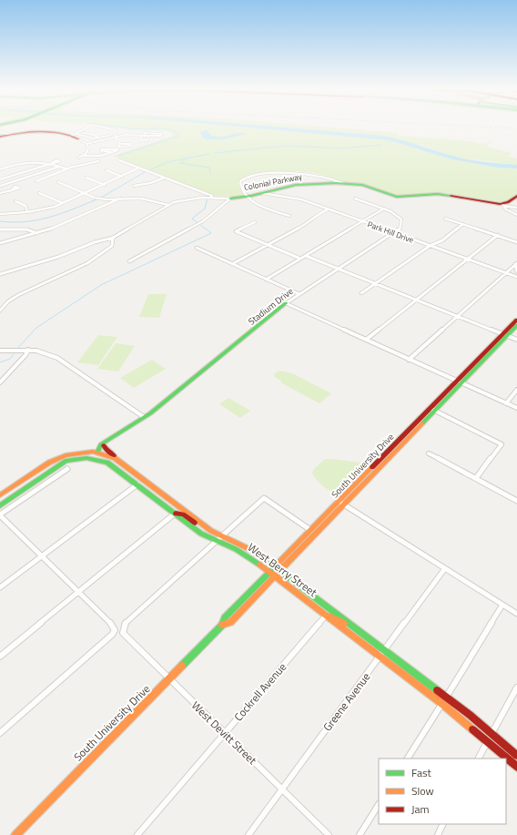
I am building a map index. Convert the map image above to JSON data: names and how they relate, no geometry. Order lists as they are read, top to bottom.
{
  "streets": {
    "main road": [
      "Colonial Parkway",
      "Stadium Drive",
      "South University Drive",
      "West Berry Street"
    ],
    "street": [
      "Park Hill Drive",
      "Cockrell Avenue",
      "Greene Avenue",
      "West Devitt Street"
    ]
  },
  "crossings": [
    ["Colonial Parkway", "Park Hill Drive"],
    ["Park Hill Drive", "Stadium Drive"],
    ["Stadium Drive", "West Berry Street"],
    ["South University Drive", "West Berry Street"],
    ["South University Drive", "West Devitt Street"],
    ["West Berry Street", "Cockrell Avenue"],
    ["West Berry Street", "Greene Avenue"],
    ["West Berry Street", "West Devitt Street"],
    ["Cockrell Avenue", "West Devitt Street"],
    ["Greene Avenue", "West Devitt Street"]
  ],
  "legend": ["Fast", "Slow", "Jam"]
}
